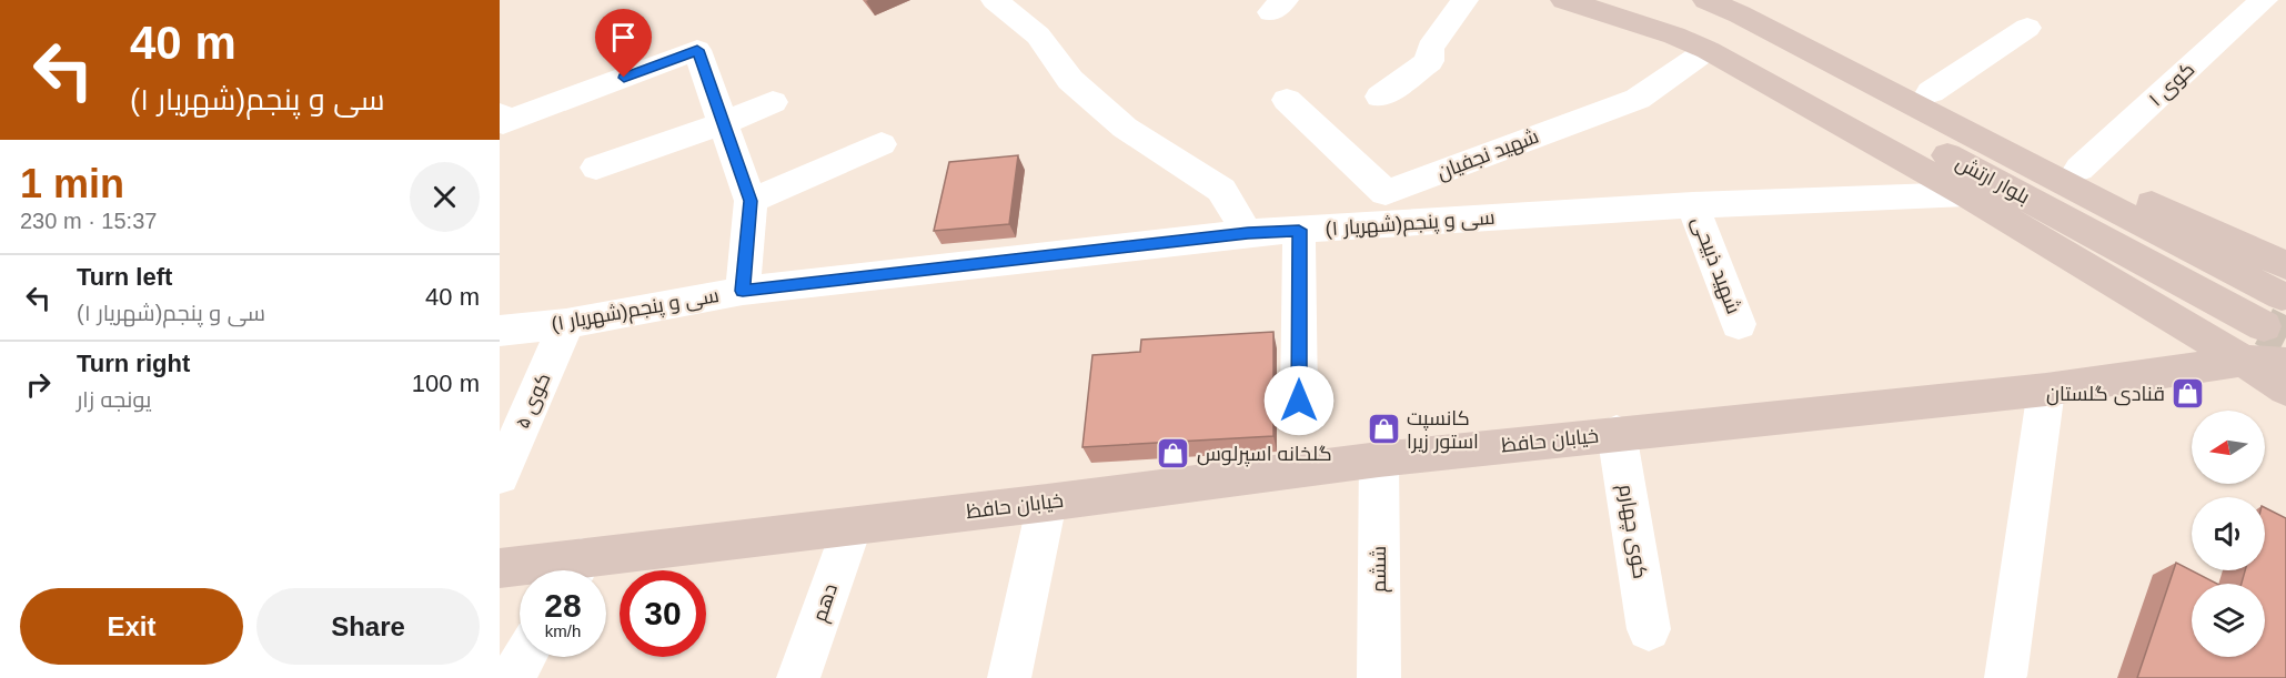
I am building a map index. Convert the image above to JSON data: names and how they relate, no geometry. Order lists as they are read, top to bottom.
{
  "streets": {
    "main road": ["بلوار ارتش", "خیابان حافظ"],
    "street": [
      "کوی ۱",
      "شهید نجفیان",
      "سی و پنجم(شهریار ۱)",
      "شهید ذبیحی",
      "کوی ۵",
      "کوی چهارم",
      "ششم",
      "دهم"
    ]
  },
  "crossings": [
    ["شهید نجفیان", "بلوار ارتش"],
    ["سی و پنجم(شهریار ۱)", "شهید ذبیحی"],
    ["سی و پنجم(شهریار ۱)", "کوی ۵"],
    ["خیابان حافظ", "کوی چهارم"],
    ["خیابان حافظ", "ششم"],
    ["خیابان حافظ", "دهم"]
  ],
  "places": {
    "shop": ["قنادی گلستان", "کانسپت استور زیرا", "گلخانه اسپرلوس"]
  },
  "north": "left",
  "page": {
    "turn": ["40 m", "سی و پنجم(شهریار ۱)"],
    "heading": ["1 min", "230 m · 15:37"],
    "list": [
      {
        "name": "Turn left",
        "note": "سی و پنجم(شهریار ۱)",
        "value": "40 m"
      },
      {
        "name": "Turn right",
        "note": "یونجه زار",
        "value": "100 m"
      }
    ],
    "speed": "28 km/h",
    "limit": "30",
    "buttons": ["Exit", "Share"]
  }
}
